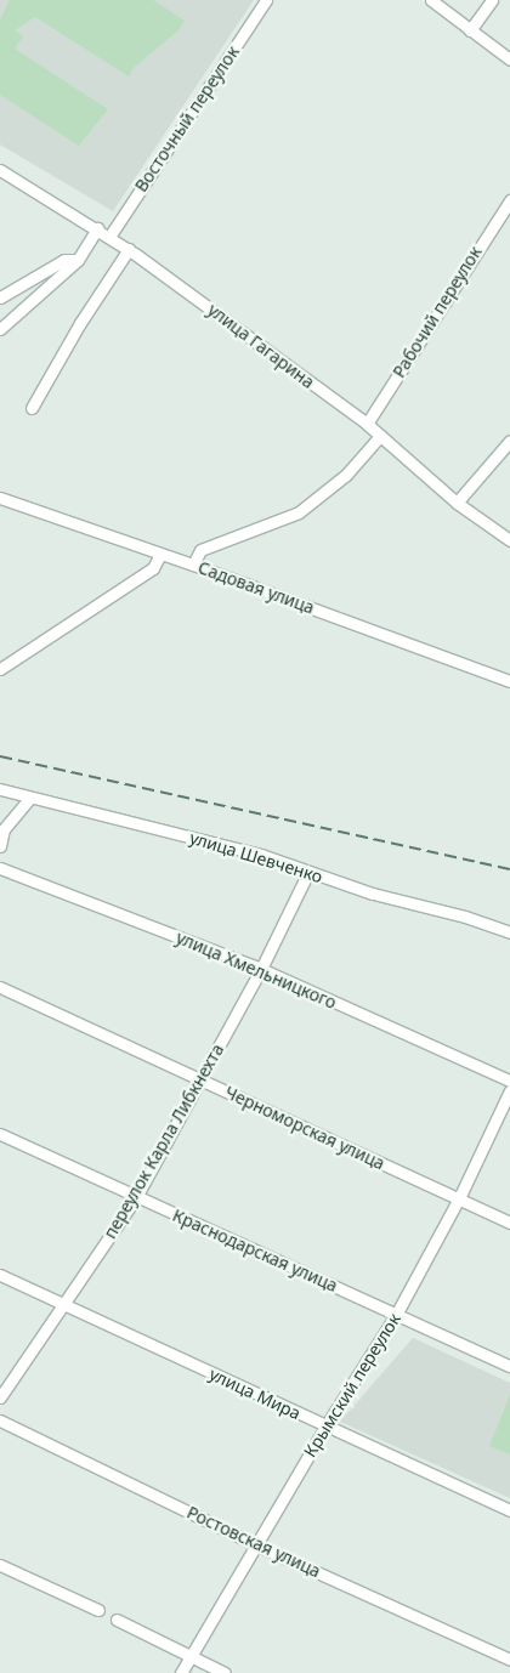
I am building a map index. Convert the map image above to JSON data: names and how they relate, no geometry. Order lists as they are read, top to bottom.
{
  "streets": {
    "street": [
      "Восточный переулок",
      "Рабочий переулок",
      "улица Гагарина",
      "Садовая улица",
      "улица Шевченко",
      "улица Хмельницкого",
      "Черноморская улица",
      "переулок Карла Либкнехта",
      "Краснодарская улица",
      "Крымский переулок",
      "улица Мира",
      "Ростовская улица"
    ]
  },
  "crossings": [
    ["Восточный переулок", "улица Гагарина"],
    ["Рабочий переулок", "улица Гагарина"],
    ["улица Шевченко", "переулок Карла Либкнехта"],
    ["улица Хмельницкого", "переулок Карла Либкнехта"],
    ["Черноморская улица", "переулок Карла Либкнехта"],
    ["Черноморская улица", "Крымский переулок"],
    ["переулок Карла Либкнехта", "Краснодарская улица"],
    ["переулок Карла Либкнехта", "улица Мира"],
    ["Краснодарская улица", "Крымский переулок"],
    ["Крымский переулок", "улица Мира"],
    ["Крымский переулок", "Ростовская улица"]
  ]
}
